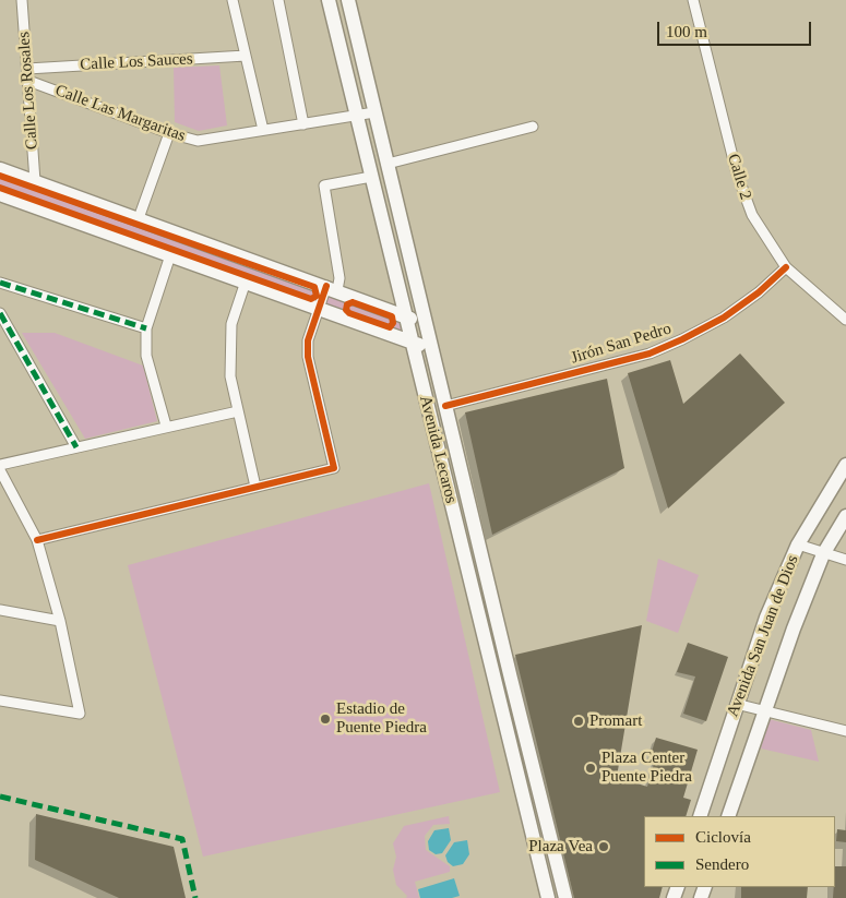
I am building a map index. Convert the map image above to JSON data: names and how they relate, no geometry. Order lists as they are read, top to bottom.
{
  "streets": {
    "main road": ["Avenida Lecaros", "Avenida San Juan de Dios"],
    "street": [
      "Calle Los Sauces",
      "Calle Los Rosales",
      "Calle Las Margaritas",
      "Calle 2",
      "Jirón San Pedro"
    ]
  },
  "crossings": [
    ["Calle Los Sauces", "Calle Los Rosales"],
    ["Calle Los Rosales", "Calle Las Margaritas"],
    ["Calle Las Margaritas", "Avenida Lecaros"],
    ["Calle 2", "Jirón San Pedro"],
    ["Jirón San Pedro", "Avenida Lecaros"]
  ],
  "places": [
    "Estadio de Puente Piedra",
    "Promart",
    "Plaza Center Puente Piedra",
    "Plaza Vea"
  ],
  "legend": ["Ciclovía", "Sendero"],
  "scale_bar": "100 m"
}
